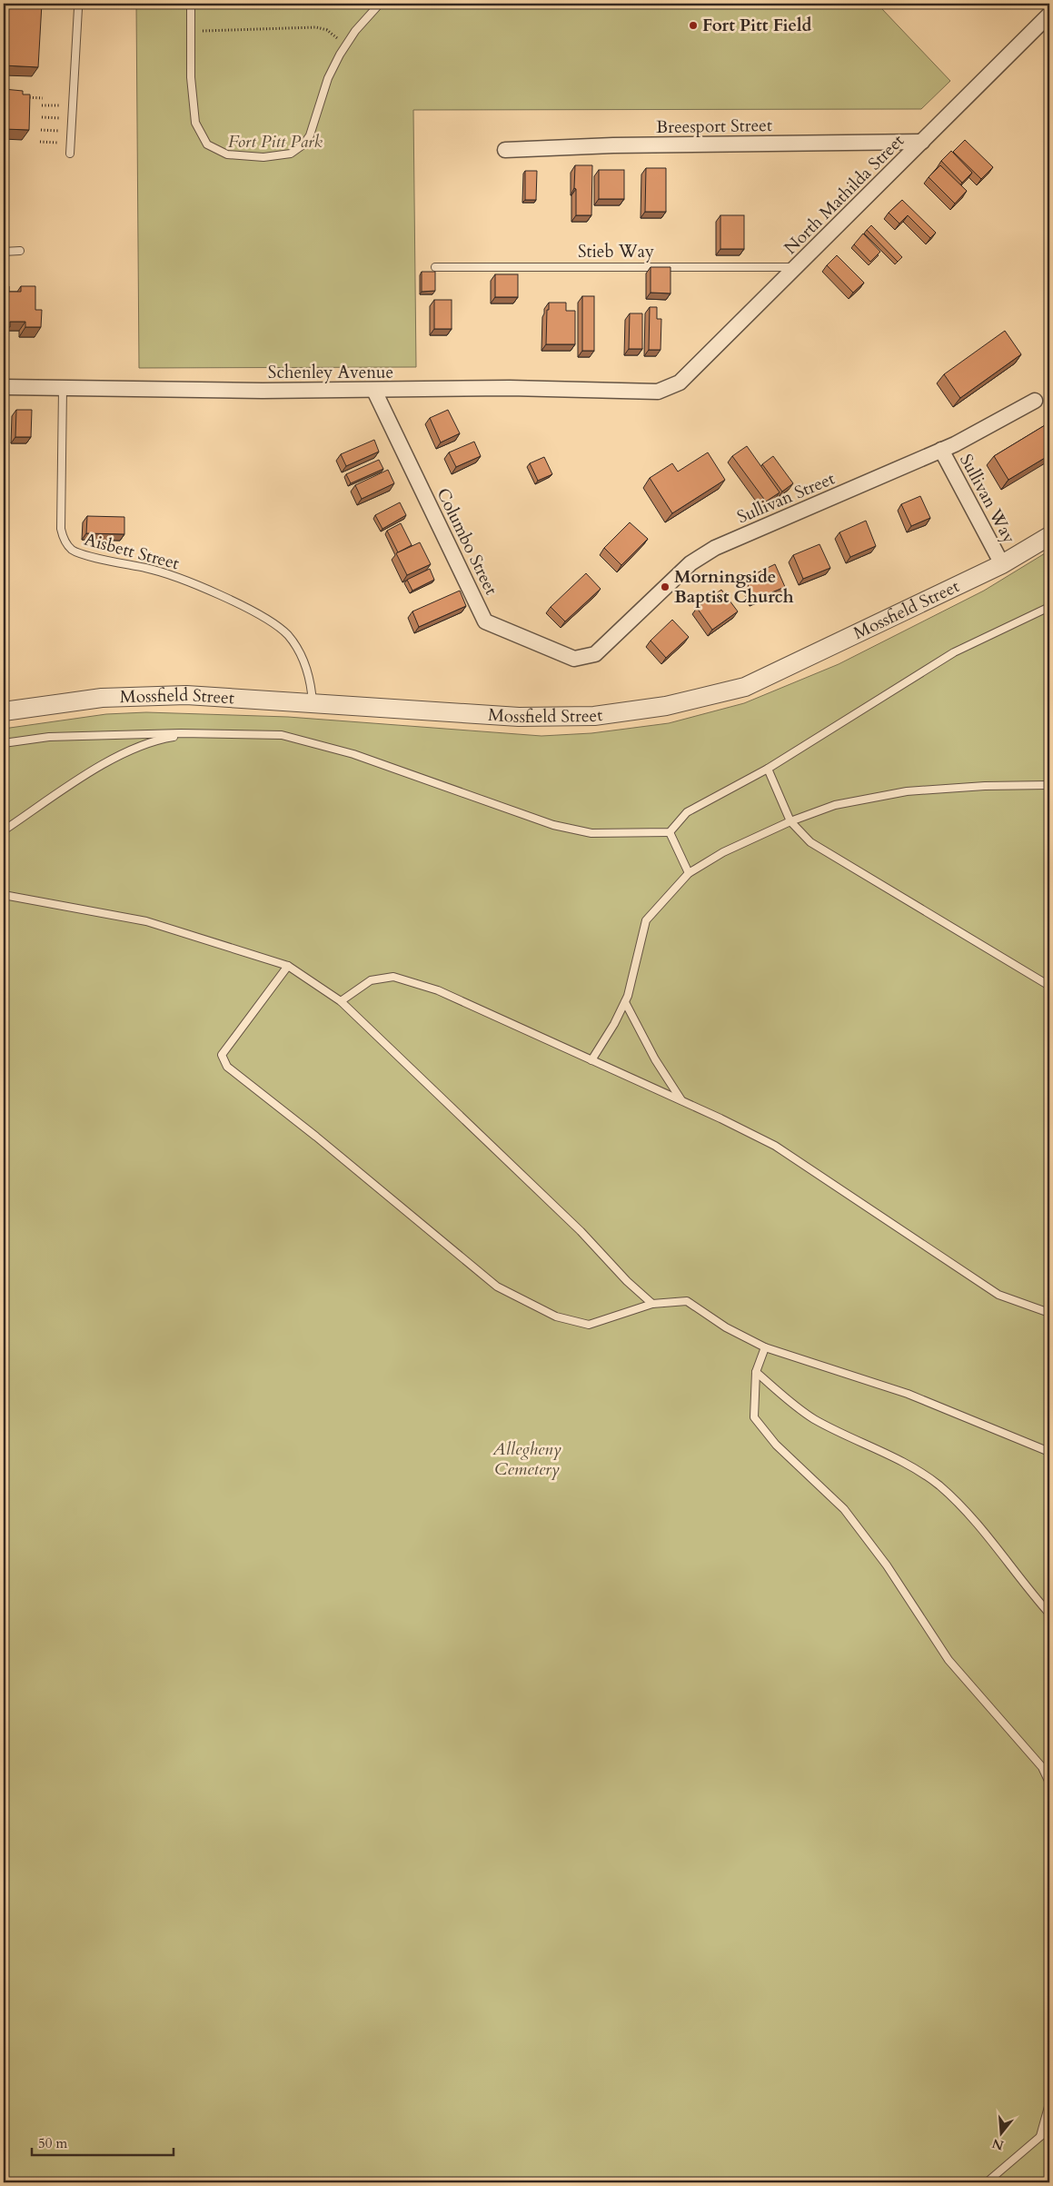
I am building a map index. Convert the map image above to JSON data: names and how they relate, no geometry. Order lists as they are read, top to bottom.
{
  "streets": {
    "street": [
      "Breesport Street",
      "North Mathilda Street",
      "Schenley Avenue",
      "Sullivan Street",
      "Sullivan Way",
      "Columbo Street",
      "Mossfield Street"
    ],
    "lane": ["Stieb Way", "Aisbett Street"]
  },
  "crossings": [
    ["Breesport Street", "North Mathilda Street"],
    ["North Mathilda Street", "Stieb Way"],
    ["North Mathilda Street", "Schenley Avenue"],
    ["Schenley Avenue", "Columbo Street"],
    ["Schenley Avenue", "Aisbett Street"],
    ["Sullivan Street", "Sullivan Way"],
    ["Sullivan Street", "Columbo Street"],
    ["Sullivan Way", "Mossfield Street"],
    ["Aisbett Street", "Mossfield Street"]
  ],
  "parks": ["Fort Pitt Park", "Allegheny Cemetery"],
  "places": ["Fort Pitt Field", "Morningside Baptist Church"],
  "scale_bar": "50 m",
  "north": "bottom"
}
